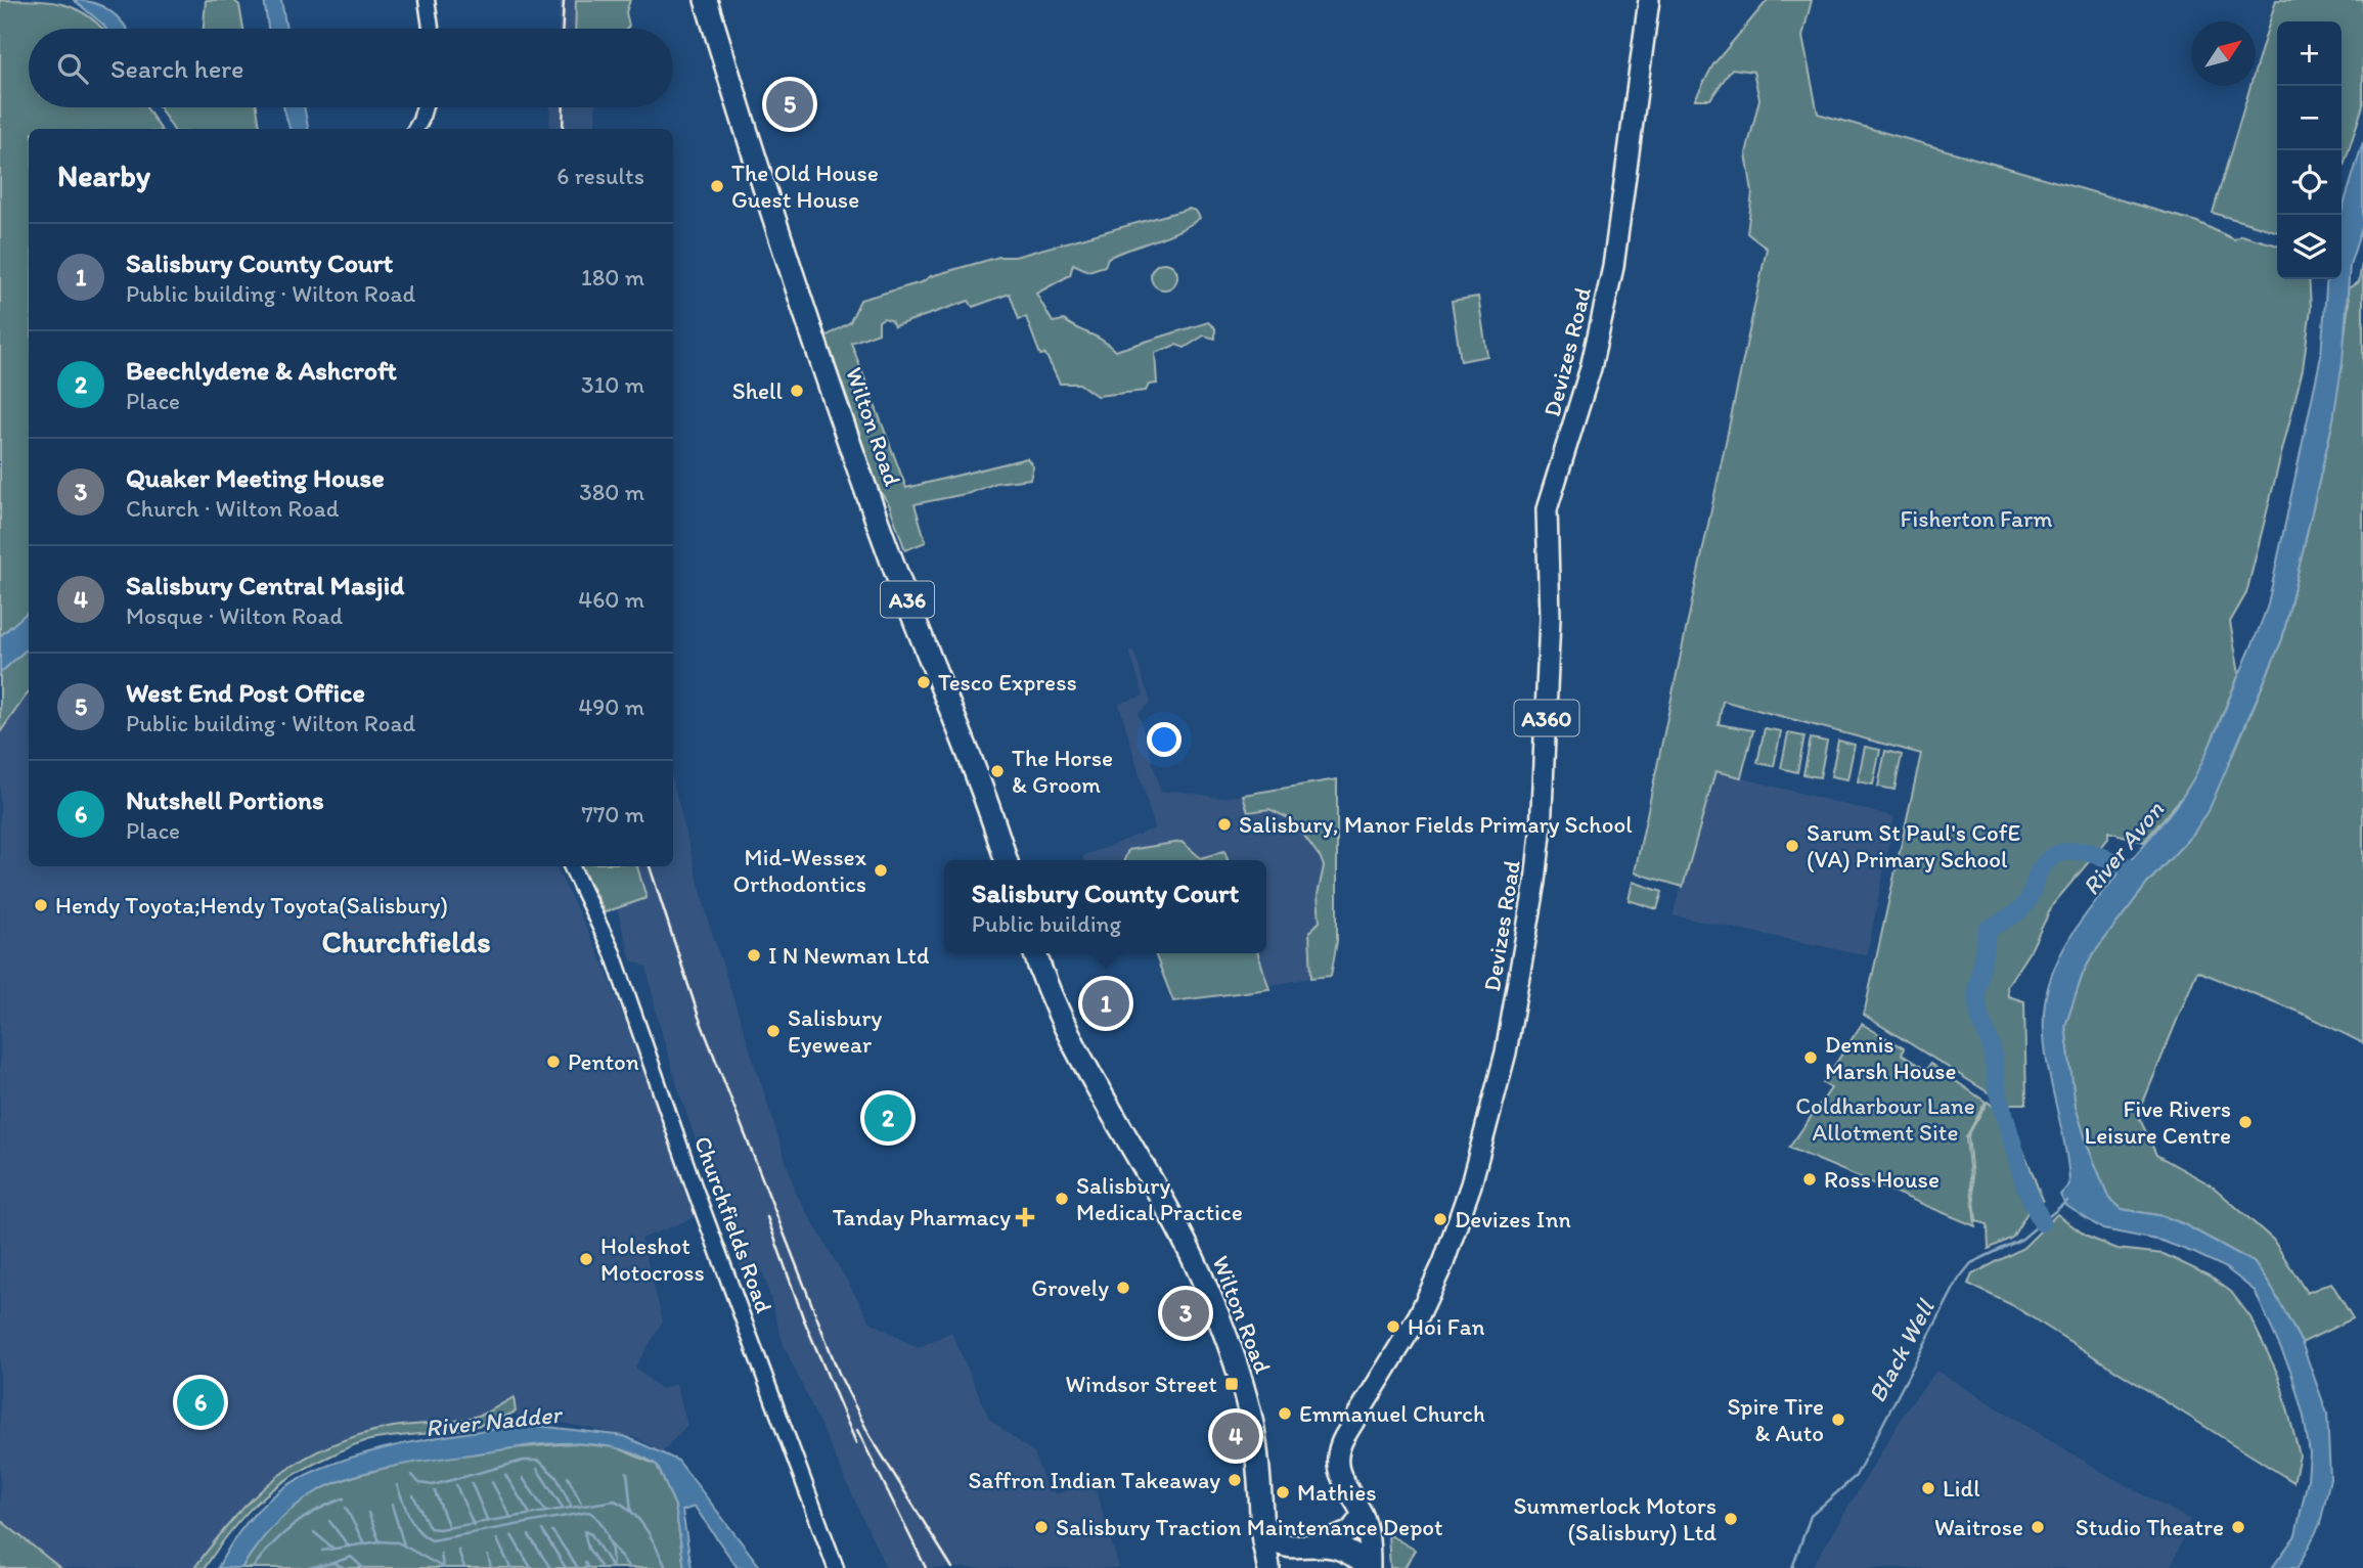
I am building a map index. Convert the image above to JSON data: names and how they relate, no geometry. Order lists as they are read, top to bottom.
{
  "streets": {
    "highway": ["Wilton Road", "A36"],
    "main road": ["Devizes Road", "A360"],
    "street": ["Churchfields Road"]
  },
  "districts": ["Churchfields"],
  "water": ["River Avon", "Black Well", "River Nadder"],
  "parks": ["Fisherton Farm", "Coldharbour Lane Allotment Site"],
  "places": {
    "other": [
      "The Old House Guest House",
      "Shell",
      "Tesco Express",
      "The Horse & Groom",
      "Salisbury, Manor Fields Primary School",
      "Sarum St Paul's CofE (VA) Primary School",
      "Mid-Wessex Orthodontics",
      "Hendy Toyota;Hendy Toyota(Salisbury)",
      "I N Newman Ltd",
      "Salisbury Eyewear",
      "Dennis Marsh House",
      "Penton",
      "Five Rivers Leisure Centre",
      "Ross House",
      "Salisbury Medical Practice",
      "Devizes Inn",
      "Holeshot Motocross",
      "Grovely",
      "Hoi Fan",
      "Emmanuel Church",
      "Spire Tire & Auto",
      "Saffron Indian Takeaway",
      "Lidl",
      "Mathies",
      "Summerlock Motors (Salisbury) Ltd",
      "Salisbury Traction Maintenance Depot",
      "Waitrose",
      "Studio Theatre"
    ],
    "health": ["Tanday Pharmacy"],
    "transit": ["Windsor Street"]
  },
  "north": "top right",
  "page": {
    "map_buttons": ["+", "−"],
    "search": "Search here",
    "pins": [
      "5",
      "1",
      "2",
      "3",
      "6",
      "4"
    ],
    "heading": ["Nearby", "6 results"],
    "list": [
      {
        "mark": "1",
        "name": "Salisbury County Court",
        "note": "Public building · Wilton Road",
        "value": "180 m"
      },
      {
        "mark": "2",
        "name": "Beechlydene & Ashcroft",
        "note": "Place",
        "value": "310 m"
      },
      {
        "mark": "3",
        "name": "Quaker Meeting House",
        "note": "Church · Wilton Road",
        "value": "380 m"
      },
      {
        "mark": "4",
        "name": "Salisbury Central Masjid",
        "note": "Mosque · Wilton Road",
        "value": "460 m"
      },
      {
        "mark": "5",
        "name": "West End Post Office",
        "note": "Public building · Wilton Road",
        "value": "490 m"
      },
      {
        "mark": "6",
        "name": "Nutshell Portions",
        "note": "Place",
        "value": "770 m"
      }
    ],
    "popup": ["Salisbury County Court", "Public building"]
  }
}
